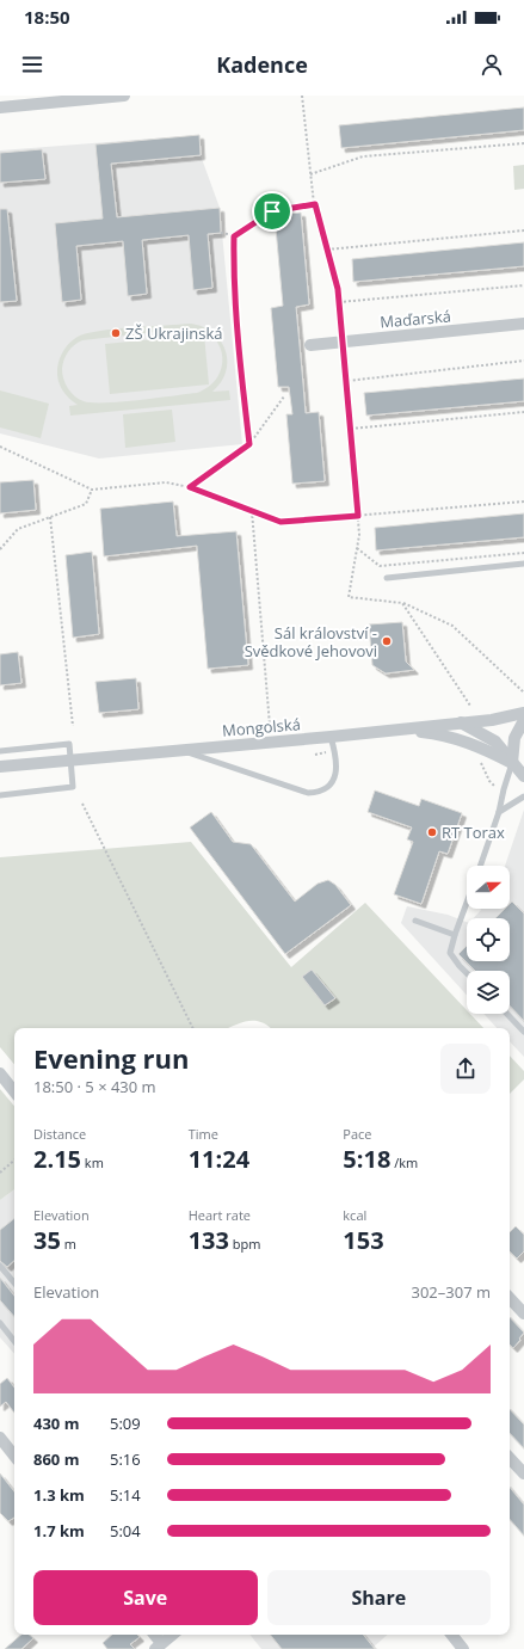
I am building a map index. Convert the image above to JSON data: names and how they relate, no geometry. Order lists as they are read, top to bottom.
{
  "streets": {
    "street": ["Maďarská", "Mongolská"]
  },
  "places": ["ZŠ Ukrajinská", "Sál království - Svědkové Jehovovi", "RT Torax"],
  "north": "right",
  "page": {
    "status": "18:50",
    "header": "Kadence",
    "heading": ["Evening run", "18:50 · 5 × 430 m"],
    "stats": [
      ["Distance", "2.15 km"],
      ["Time", "11:24"],
      ["Pace", "5:18 /km"],
      ["Elevation", "35 m"],
      ["Heart rate", "133 bpm"],
      ["kcal", "153"]
    ],
    "chart": ["Elevation", "302–307 m"],
    "list": [
      {
        "name": "430 m",
        "note": "5:09"
      },
      {
        "name": "860 m",
        "note": "5:16"
      },
      {
        "name": "1.3 km",
        "note": "5:14"
      },
      {
        "name": "1.7 km",
        "note": "5:04"
      }
    ],
    "buttons": ["Save", "Share"]
  }
}
